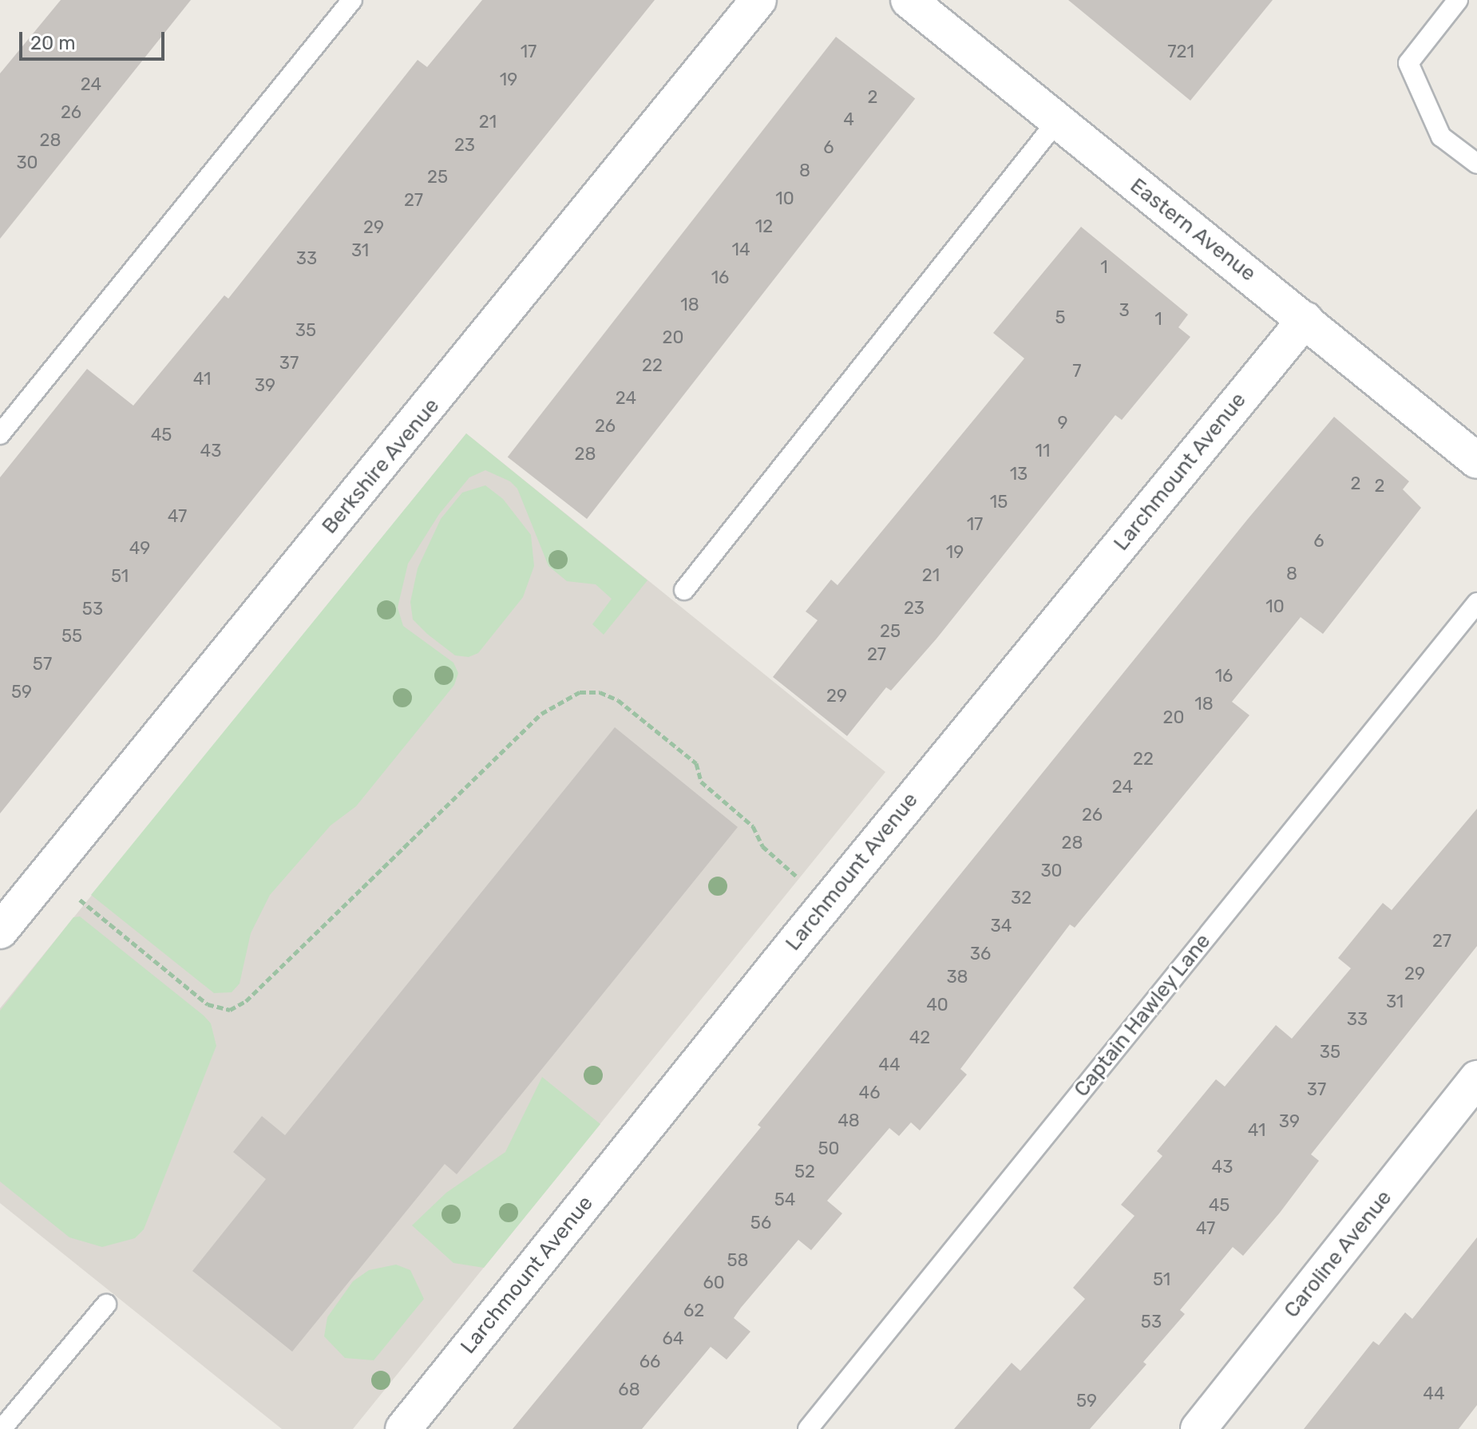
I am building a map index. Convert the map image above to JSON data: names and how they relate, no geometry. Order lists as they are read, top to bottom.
{
  "streets": {
    "street": [
      "Eastern Avenue",
      "Berkshire Avenue",
      "Larchmount Avenue",
      "Caroline Avenue"
    ],
    "lane": ["Captain Hawley Lane"]
  },
  "crossings": [
    ["Eastern Avenue", "Larchmount Avenue"]
  ],
  "house_numbers": [
    "17",
    "721",
    "19",
    "24",
    "2",
    "26",
    "4",
    "21",
    "28",
    "23",
    "6",
    "30",
    "8",
    "25",
    "10",
    "27",
    "12",
    "29",
    "14",
    "31",
    "33",
    "1",
    "16",
    "18",
    "3",
    "5",
    "1",
    "35",
    "20",
    "37",
    "22",
    "7",
    "41",
    "39",
    "24",
    "9",
    "26",
    "45",
    "43",
    "11",
    "28",
    "13",
    "2",
    "2",
    "15",
    "47",
    "17",
    "6",
    "49",
    "19",
    "8",
    "21",
    "51",
    "10",
    "23",
    "53",
    "25",
    "55",
    "27",
    "57",
    "16",
    "59",
    "29",
    "18",
    "20",
    "22",
    "24",
    "26",
    "28",
    "30",
    "32",
    "34",
    "27",
    "36",
    "29",
    "38",
    "31",
    "40",
    "33",
    "42",
    "35",
    "44",
    "37",
    "46",
    "48",
    "39",
    "41",
    "50",
    "43",
    "52",
    "54",
    "45",
    "56",
    "47",
    "58",
    "51",
    "60",
    "62",
    "53",
    "64",
    "66",
    "68",
    "44",
    "59"
  ],
  "scale_bar": "20 m"
}
